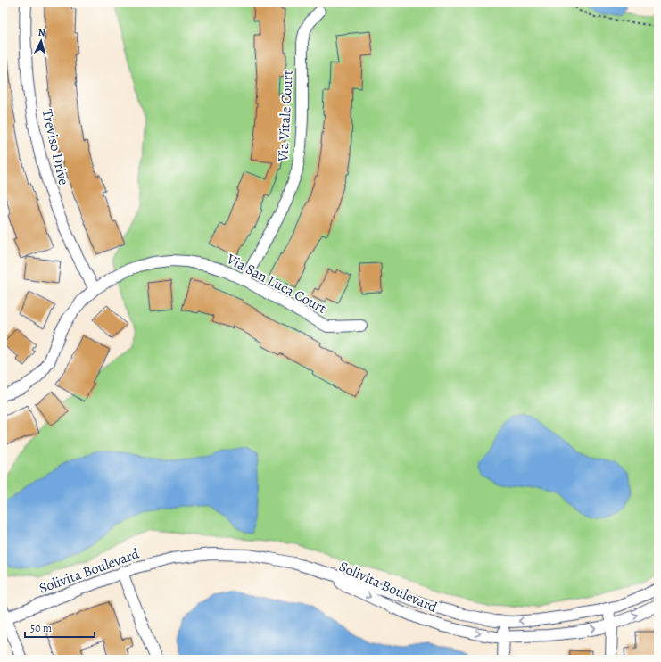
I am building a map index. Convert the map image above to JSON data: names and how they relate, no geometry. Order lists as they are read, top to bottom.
{
  "streets": {
    "street": [
      "Via Vitale Court",
      "Treviso Drive",
      "Via San Luca Court",
      "Solivita Boulevard"
    ]
  },
  "crossings": [
    ["Via Vitale Court", "Via San Luca Court"],
    ["Treviso Drive", "Via San Luca Court"]
  ],
  "scale_bar": "50 m",
  "north": "top"
}
